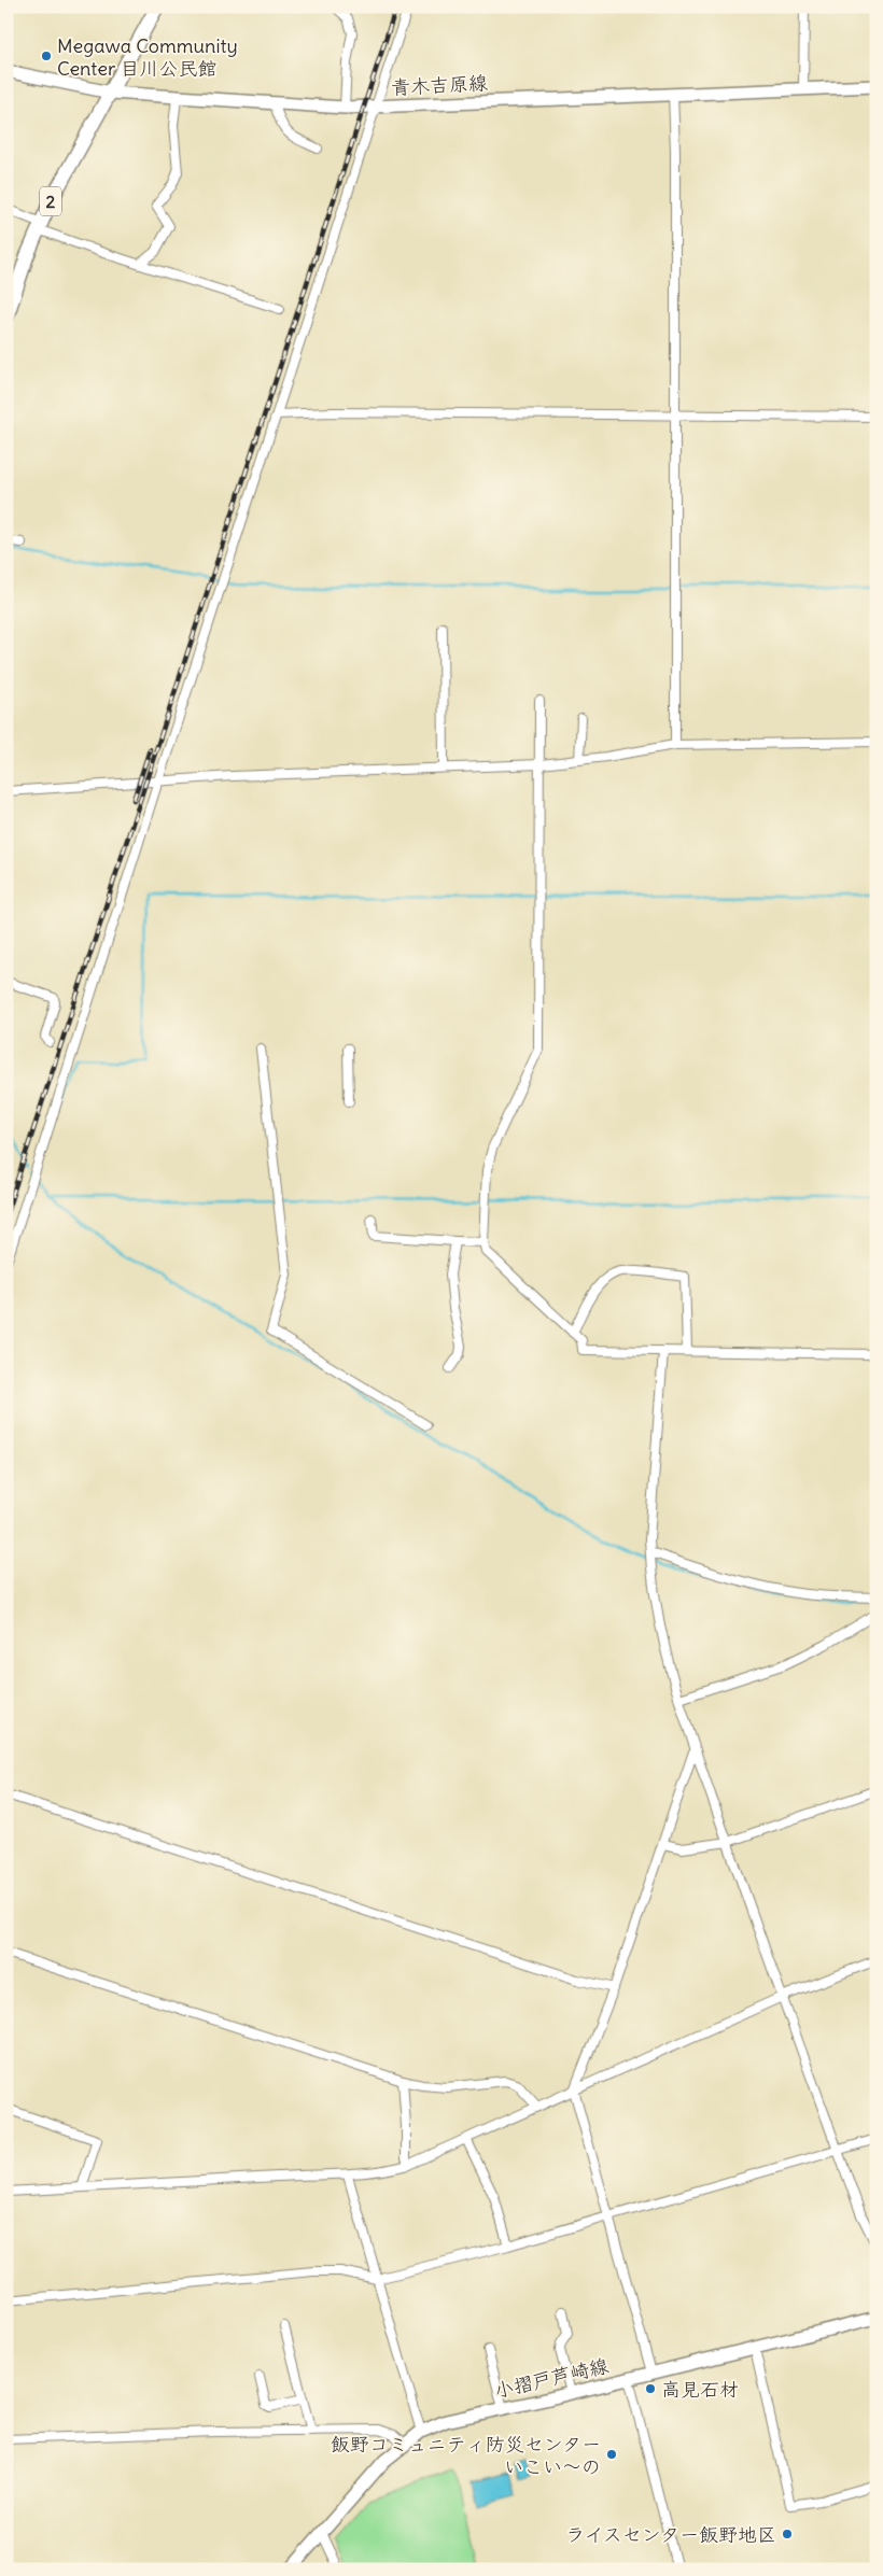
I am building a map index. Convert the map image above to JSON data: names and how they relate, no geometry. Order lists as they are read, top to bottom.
{
  "streets": {
    "main road": ["青木吉原線", "2", "小摺戸芦崎線"]
  },
  "crossings": [
    ["青木吉原線", "2"]
  ],
  "places": [
    "Megawa Community Center 目川公民館",
    "高見石材",
    "飯野コミュニティ防災センター いこい～の",
    "ライスセンター飯野地区"
  ]
}
